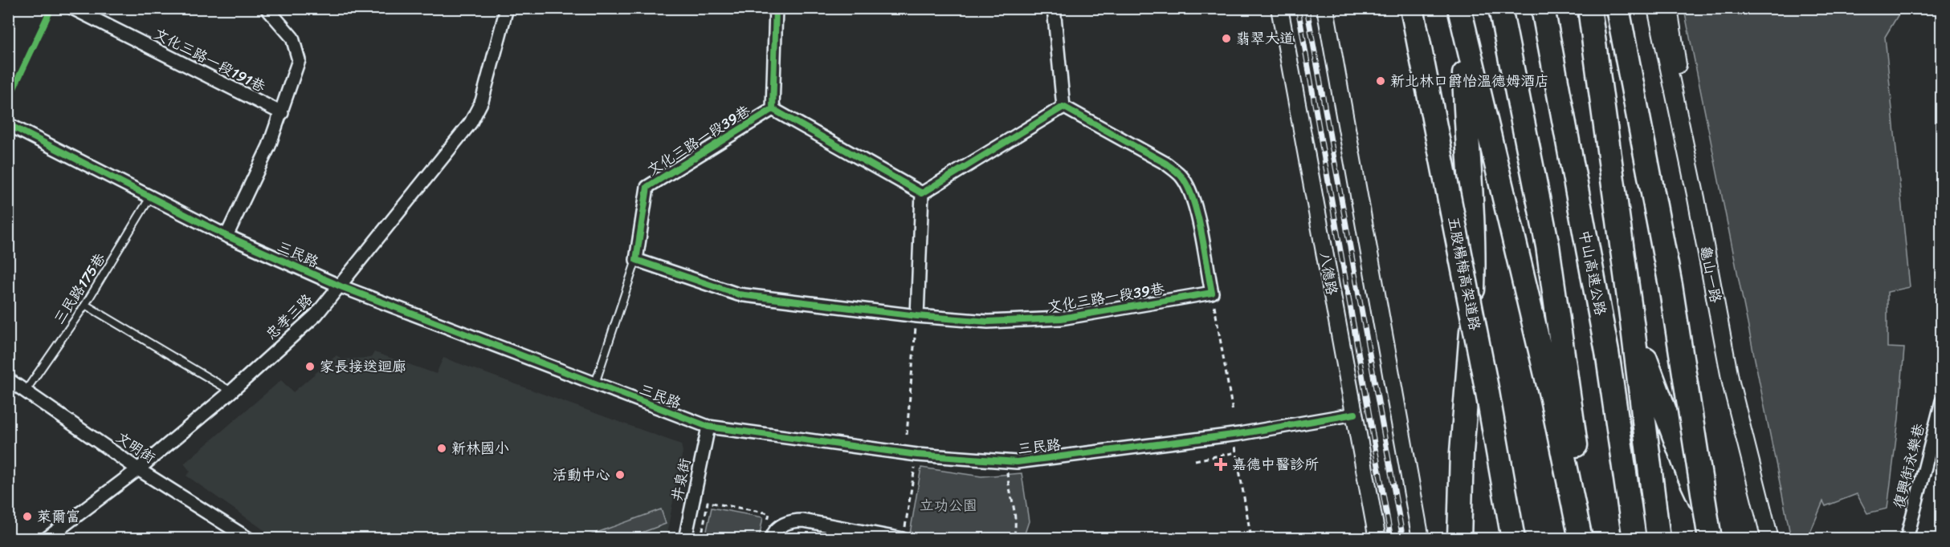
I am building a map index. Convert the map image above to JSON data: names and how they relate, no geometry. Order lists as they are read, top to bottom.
{
  "streets": {
    "highway": ["中山高速公路", "五股楊梅高架道路"],
    "street": [
      "文化三路一段191巷",
      "文化三路一段39巷",
      "三民路",
      "八德路",
      "龜山一路",
      "忠孝三路",
      "文明街",
      "復興街永樂巷",
      "井泉街"
    ],
    "lane": ["三民路175巷"]
  },
  "crossings": [
    ["三民路", "八德路"],
    ["三民路", "三民路175巷"],
    ["三民路", "忠孝三路"],
    ["三民路", "井泉街"],
    ["三民路175巷", "文明街"],
    ["忠孝三路", "文明街"]
  ],
  "parks": ["立功公園"],
  "places": {
    "other": [
      "翡翠大道",
      "新北林口爵怡溫德姆酒店",
      "家長接送迴廊",
      "新林國小",
      "活動中心",
      "萊爾富"
    ],
    "health": ["嘉德中醫診所"]
  }
}
